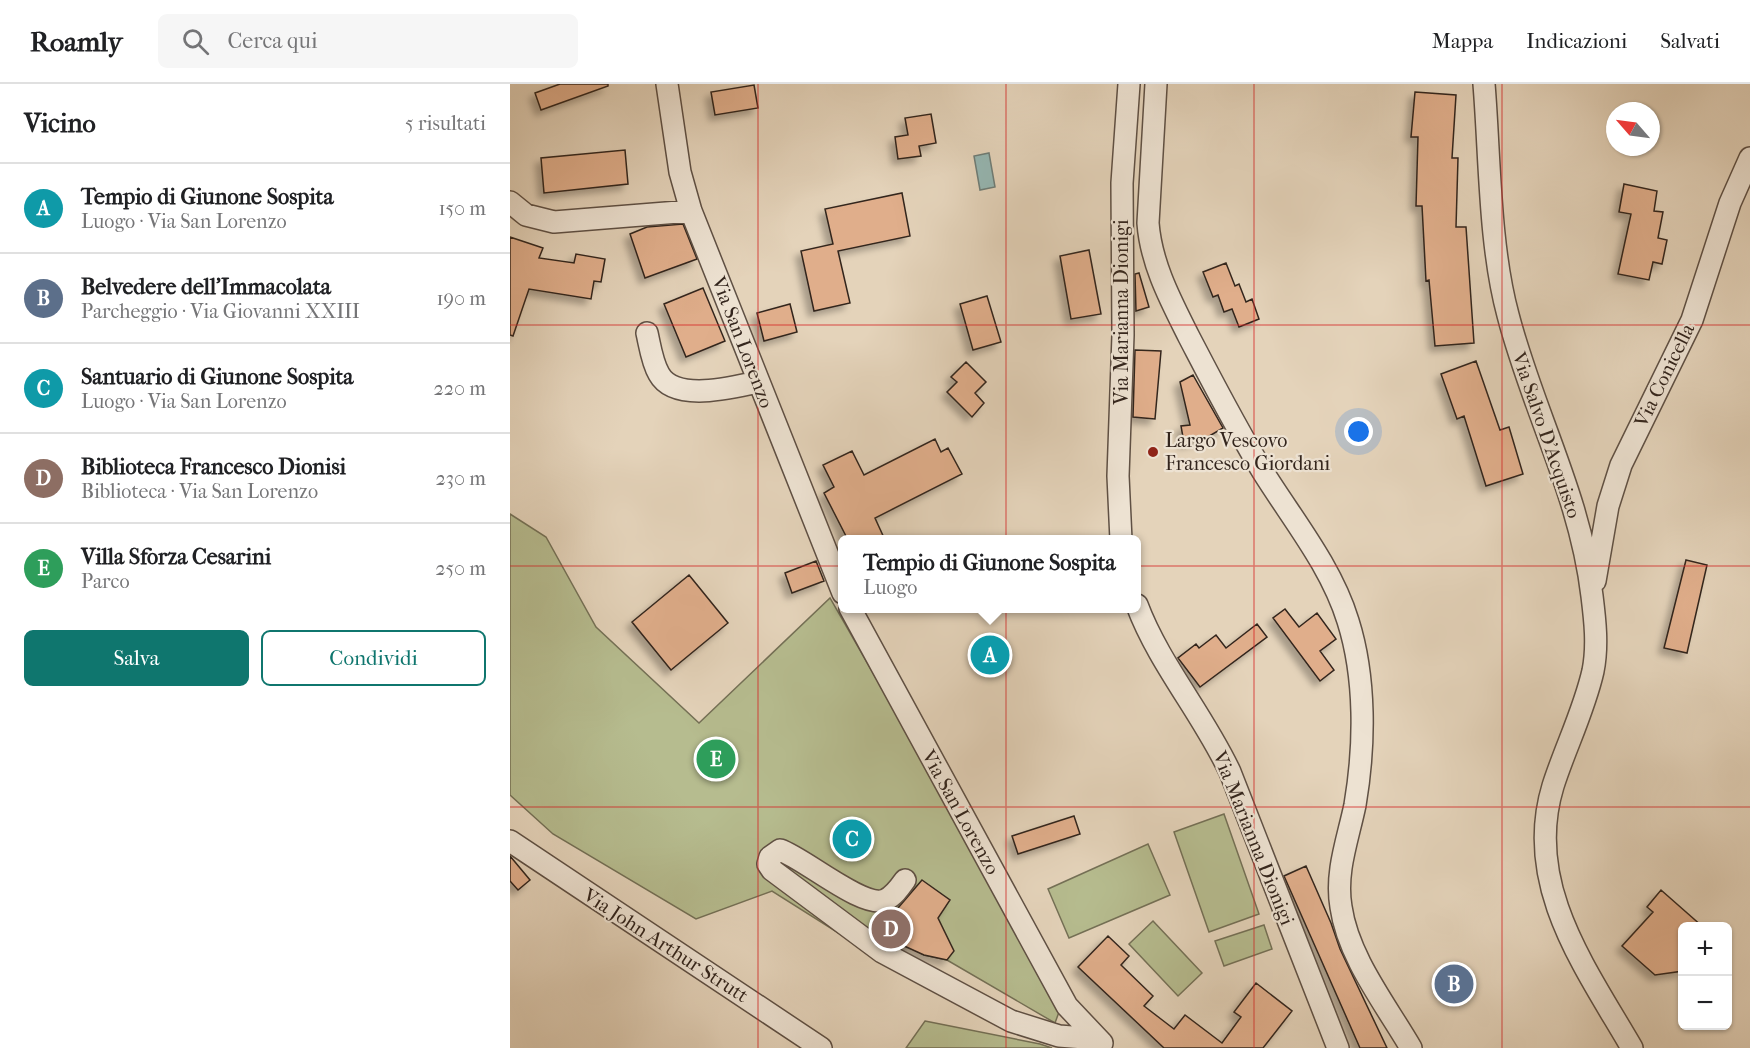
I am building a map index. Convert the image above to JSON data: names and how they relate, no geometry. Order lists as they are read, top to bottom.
{
  "streets": {
    "street": [
      "Via Marianna Dionigi",
      "Via San Lorenzo",
      "Via Conicella",
      "Via Salvo D'Acquisto",
      "Via John Arthur Strutt"
    ]
  },
  "crossings": [
    ["Via Conicella", "Via Salvo D'Acquisto"]
  ],
  "places": ["Largo Vescovo Francesco Giordani"],
  "north": "top left",
  "page": {
    "header": "Roamly",
    "search": "Cerca qui",
    "nav": ["Mappa", "Indicazioni", "Salvati"],
    "heading": ["Vicino", "5 risultati"],
    "list": [
      {
        "mark": "A",
        "name": "Tempio di Giunone Sospita",
        "note": "Luogo · Via San Lorenzo",
        "value": "150 m"
      },
      {
        "mark": "B",
        "name": "Belvedere dell'Immacolata",
        "note": "Parcheggio · Via Giovanni XXIII",
        "value": "190 m"
      },
      {
        "mark": "C",
        "name": "Santuario di Giunone Sospita",
        "note": "Luogo · Via San Lorenzo",
        "value": "220 m"
      },
      {
        "mark": "D",
        "name": "Biblioteca Francesco Dionisi",
        "note": "Biblioteca · Via San Lorenzo",
        "value": "230 m"
      },
      {
        "mark": "E",
        "name": "Villa Sforza Cesarini",
        "note": "Parco",
        "value": "250 m"
      }
    ],
    "popup": ["Tempio di Giunone Sospita", "Luogo"],
    "buttons": ["Salva", "Condividi"],
    "pins": [
      "A",
      "E",
      "C",
      "D",
      "B"
    ],
    "map_buttons": ["+", "−"]
  }
}
